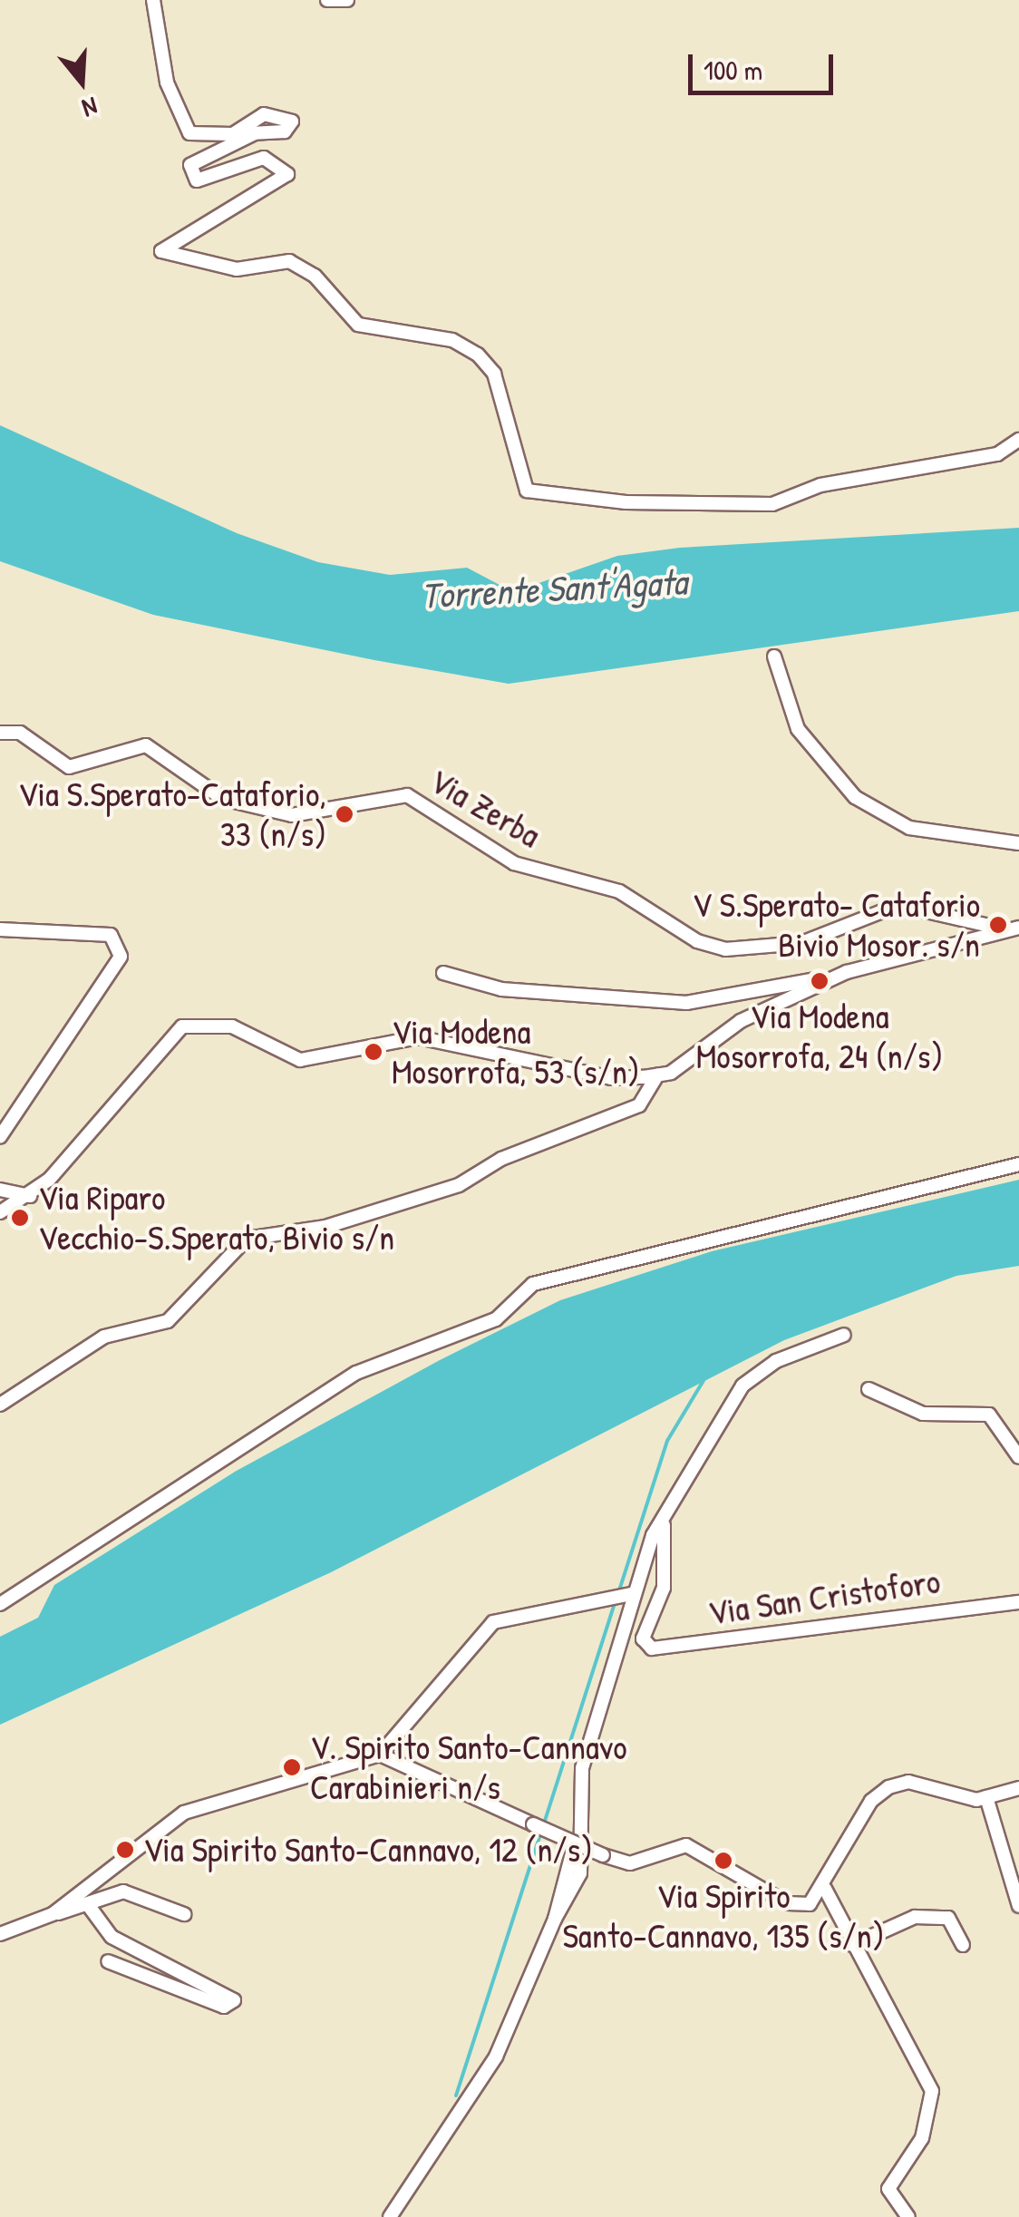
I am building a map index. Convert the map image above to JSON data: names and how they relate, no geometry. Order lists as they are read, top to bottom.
{
  "streets": {
    "street": ["Via Zerba", "Via San Cristoforo"]
  },
  "water": ["Torrente Sant'Agata"],
  "places": [
    "Via S.Sperato-Cataforio, 33 (n/s)",
    "V S.Sperato- Cataforio Bivio Mosor. s/n",
    "Via Modena Mosorrofa, 24 (n/s)",
    "Via Modena Mosorrofa, 53 (s/n)",
    "Via Riparo Vecchio-S.Sperato, Bivio s/n",
    "V. Spirito Santo-Cannavo Carabinieri n/s",
    "Via Spirito Santo-Cannavo, 12 (n/s)",
    "Via Spirito Santo-Cannavo, 135 (s/n)"
  ],
  "scale_bar": "100 m",
  "north": "bottom"
}
